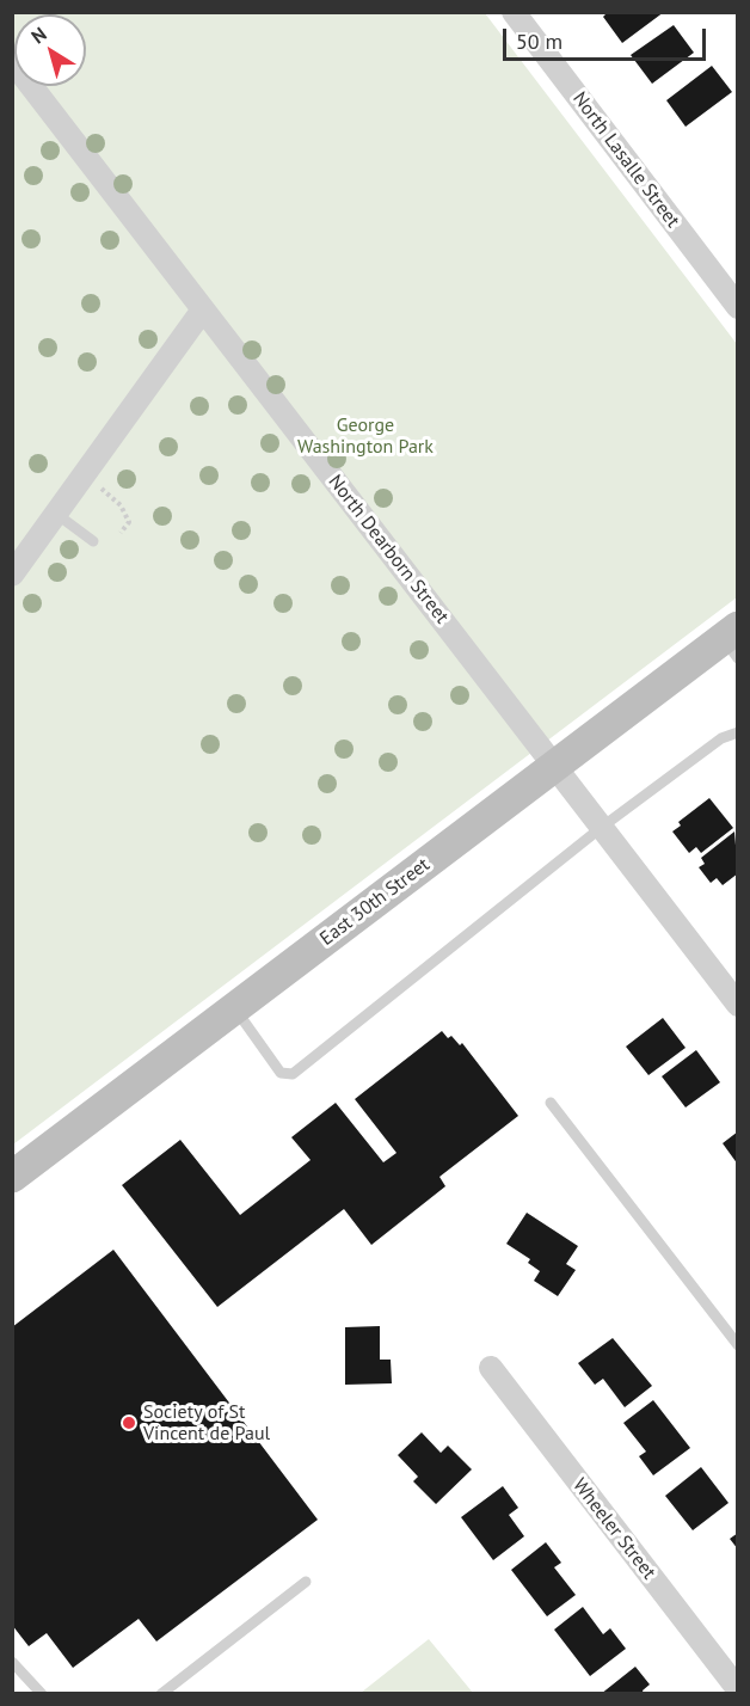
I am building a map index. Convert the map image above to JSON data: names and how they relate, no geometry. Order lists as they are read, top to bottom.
{
  "streets": {
    "main road": ["East 30th Street"],
    "street": ["North Lasalle Street", "North Dearborn Street", "Wheeler Street"]
  },
  "crossings": [
    ["North Dearborn Street", "East 30th Street"]
  ],
  "parks": ["George Washington Park"],
  "places": ["Society of St Vincent de Paul"],
  "scale_bar": "50 m",
  "north": "top left"
}
